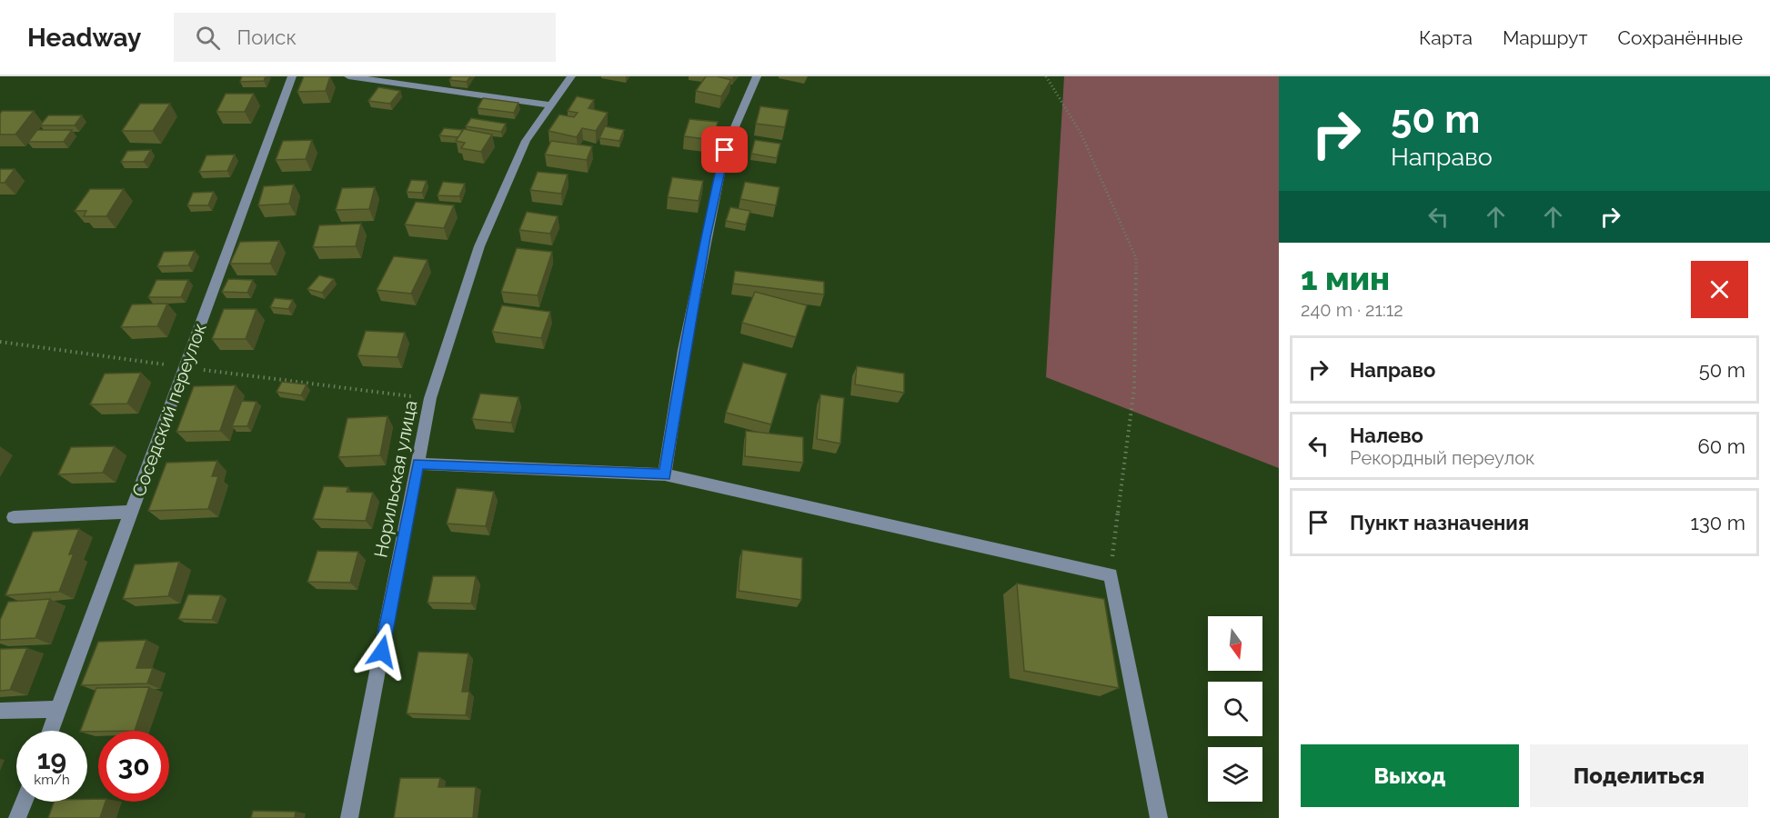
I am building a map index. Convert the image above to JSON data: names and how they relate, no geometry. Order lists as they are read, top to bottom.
{
  "streets": {
    "street": ["Соседский переулок", "Норильская улица"]
  },
  "north": "bottom",
  "page": {
    "header": "Headway",
    "search": "Поиск",
    "nav": ["Карта", "Маршрут", "Сохранённые"],
    "turn": ["50 m", "Направо"],
    "heading": ["1 мин", "240 m · 21:12"],
    "list": [
      {
        "name": "Направо",
        "value": "50 m"
      },
      {
        "name": "Налево",
        "note": "Рекордный переулок",
        "value": "60 m"
      },
      {
        "name": "Пункт назначения",
        "value": "130 m"
      }
    ],
    "speed": "19 km/h",
    "limit": "30",
    "buttons": ["Выход", "Поделиться"]
  }
}
